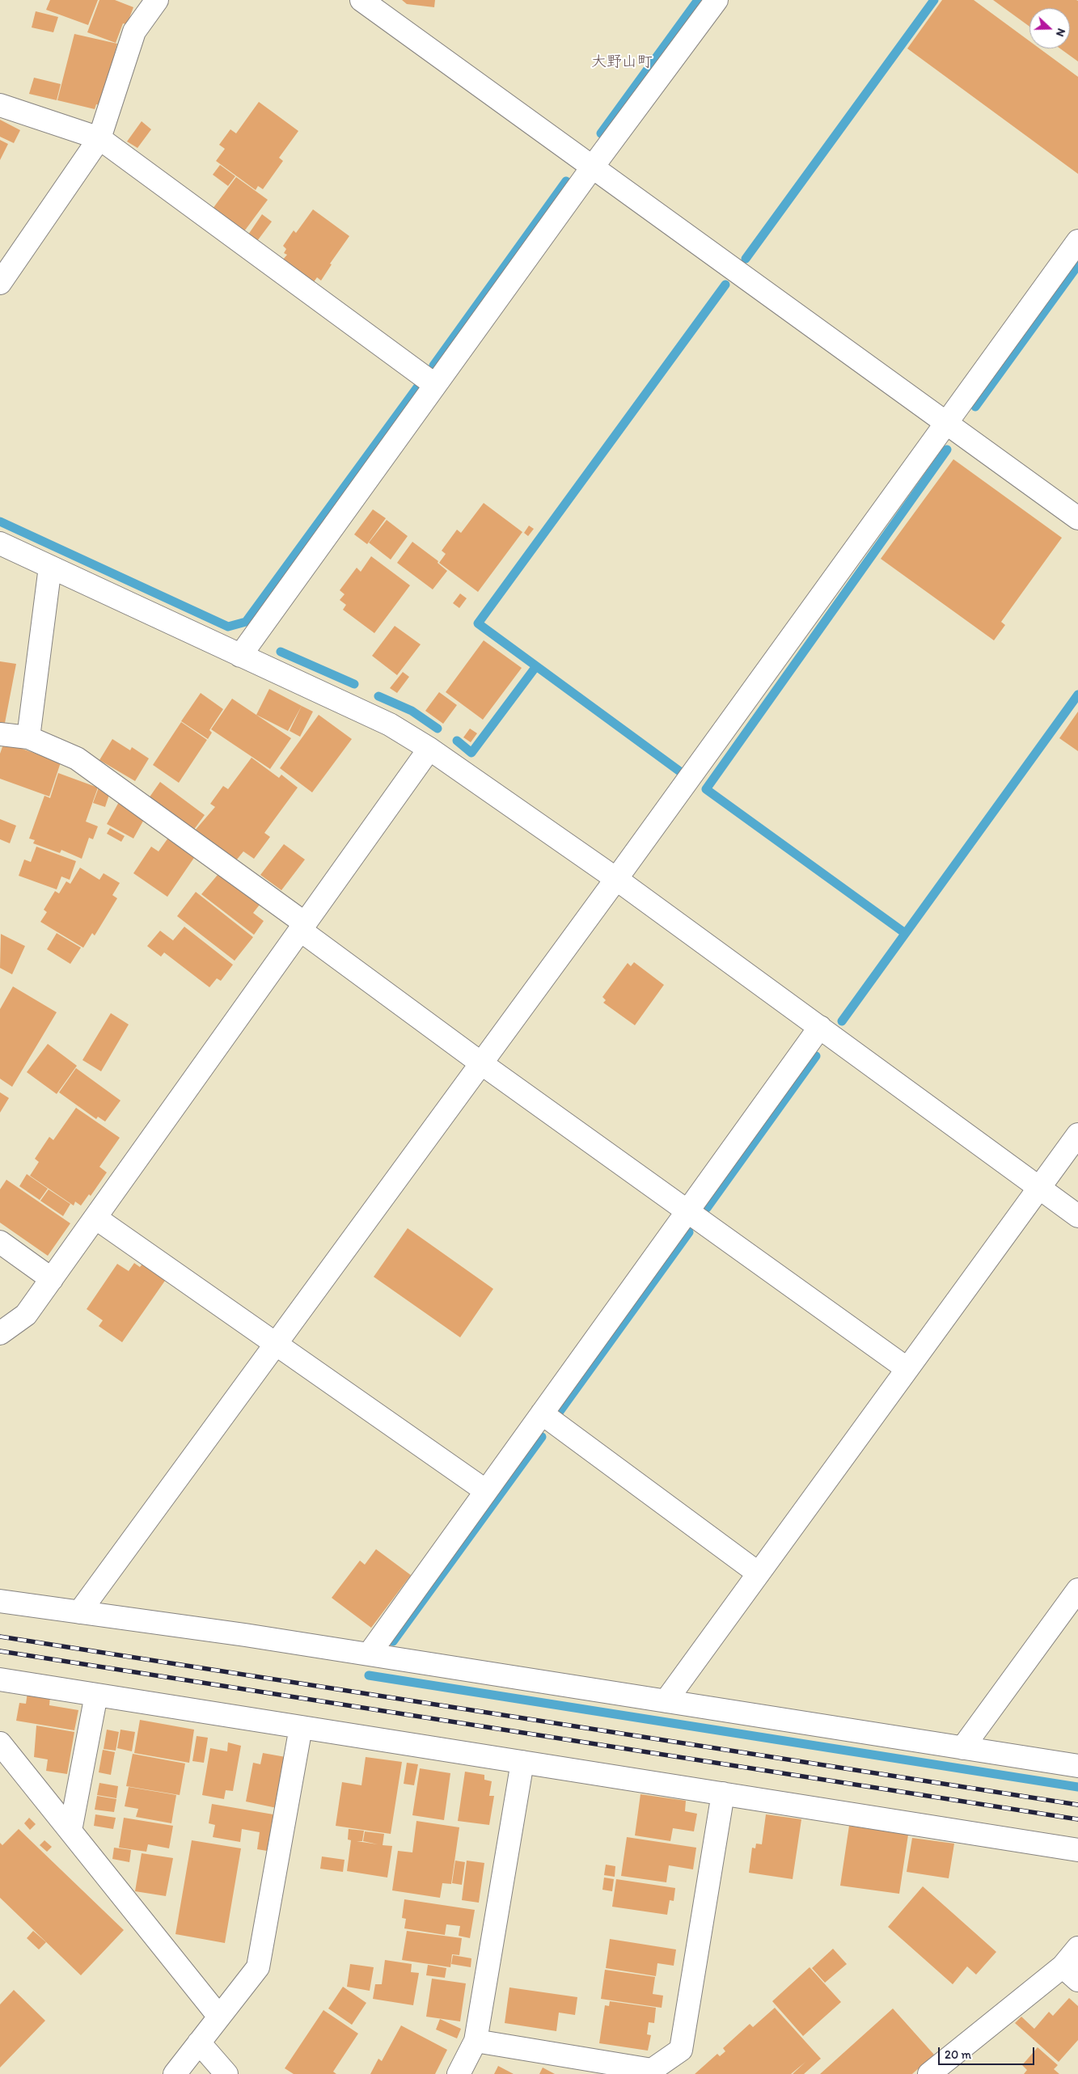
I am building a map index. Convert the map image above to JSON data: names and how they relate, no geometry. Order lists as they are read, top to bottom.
{
  "districts": ["大野山町"],
  "scale_bar": "20 m",
  "north": "right"
}
